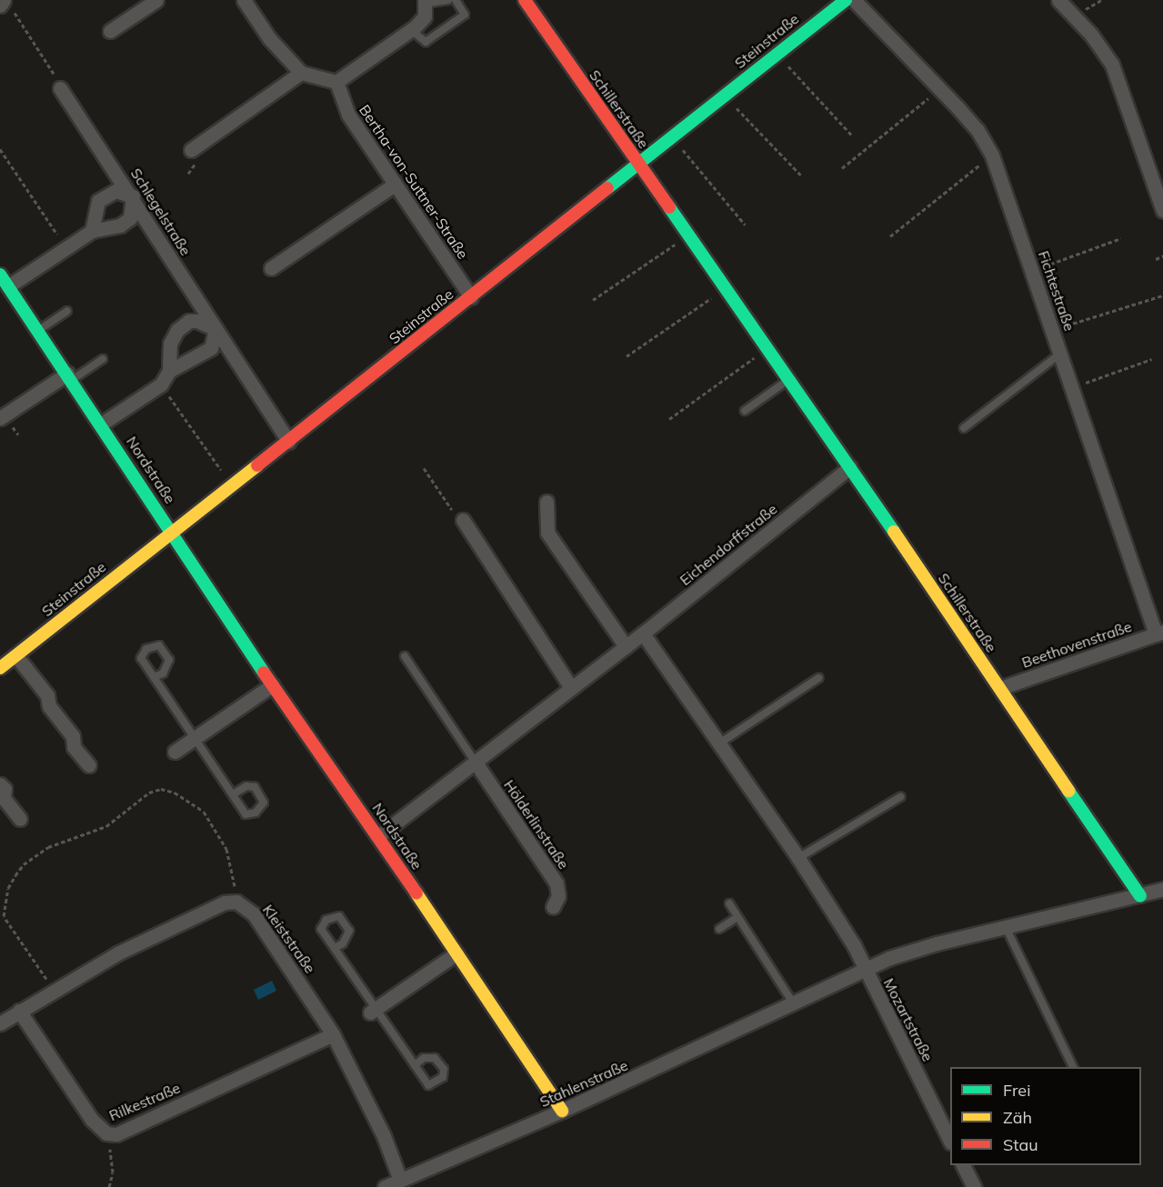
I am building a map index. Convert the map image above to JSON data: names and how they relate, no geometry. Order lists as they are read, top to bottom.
{
  "streets": {
    "street": [
      "Steinstraße",
      "Schillerstraße",
      "Bertha-von-Suttner-Straße",
      "Schlegelstraße",
      "Fichtestraße",
      "Nordstraße",
      "Eichendorffstraße",
      "Beethovenstraße",
      "Hölderlinstraße",
      "Kleiststraße",
      "Mozartstraße",
      "Stahlenstraße",
      "Rilkestraße"
    ]
  },
  "crossings": [
    ["Steinstraße", "Schillerstraße"],
    ["Steinstraße", "Bertha-von-Suttner-Straße"],
    ["Steinstraße", "Schlegelstraße"],
    ["Steinstraße", "Nordstraße"],
    ["Schillerstraße", "Eichendorffstraße"],
    ["Schillerstraße", "Beethovenstraße"],
    ["Schillerstraße", "Stahlenstraße"],
    ["Fichtestraße", "Beethovenstraße"],
    ["Nordstraße", "Eichendorffstraße"],
    ["Nordstraße", "Stahlenstraße"],
    ["Eichendorffstraße", "Hölderlinstraße"],
    ["Eichendorffstraße", "Mozartstraße"],
    ["Kleiststraße", "Stahlenstraße"],
    ["Kleiststraße", "Rilkestraße"],
    ["Mozartstraße", "Stahlenstraße"]
  ],
  "legend": ["Frei", "Zäh", "Stau"]
}
